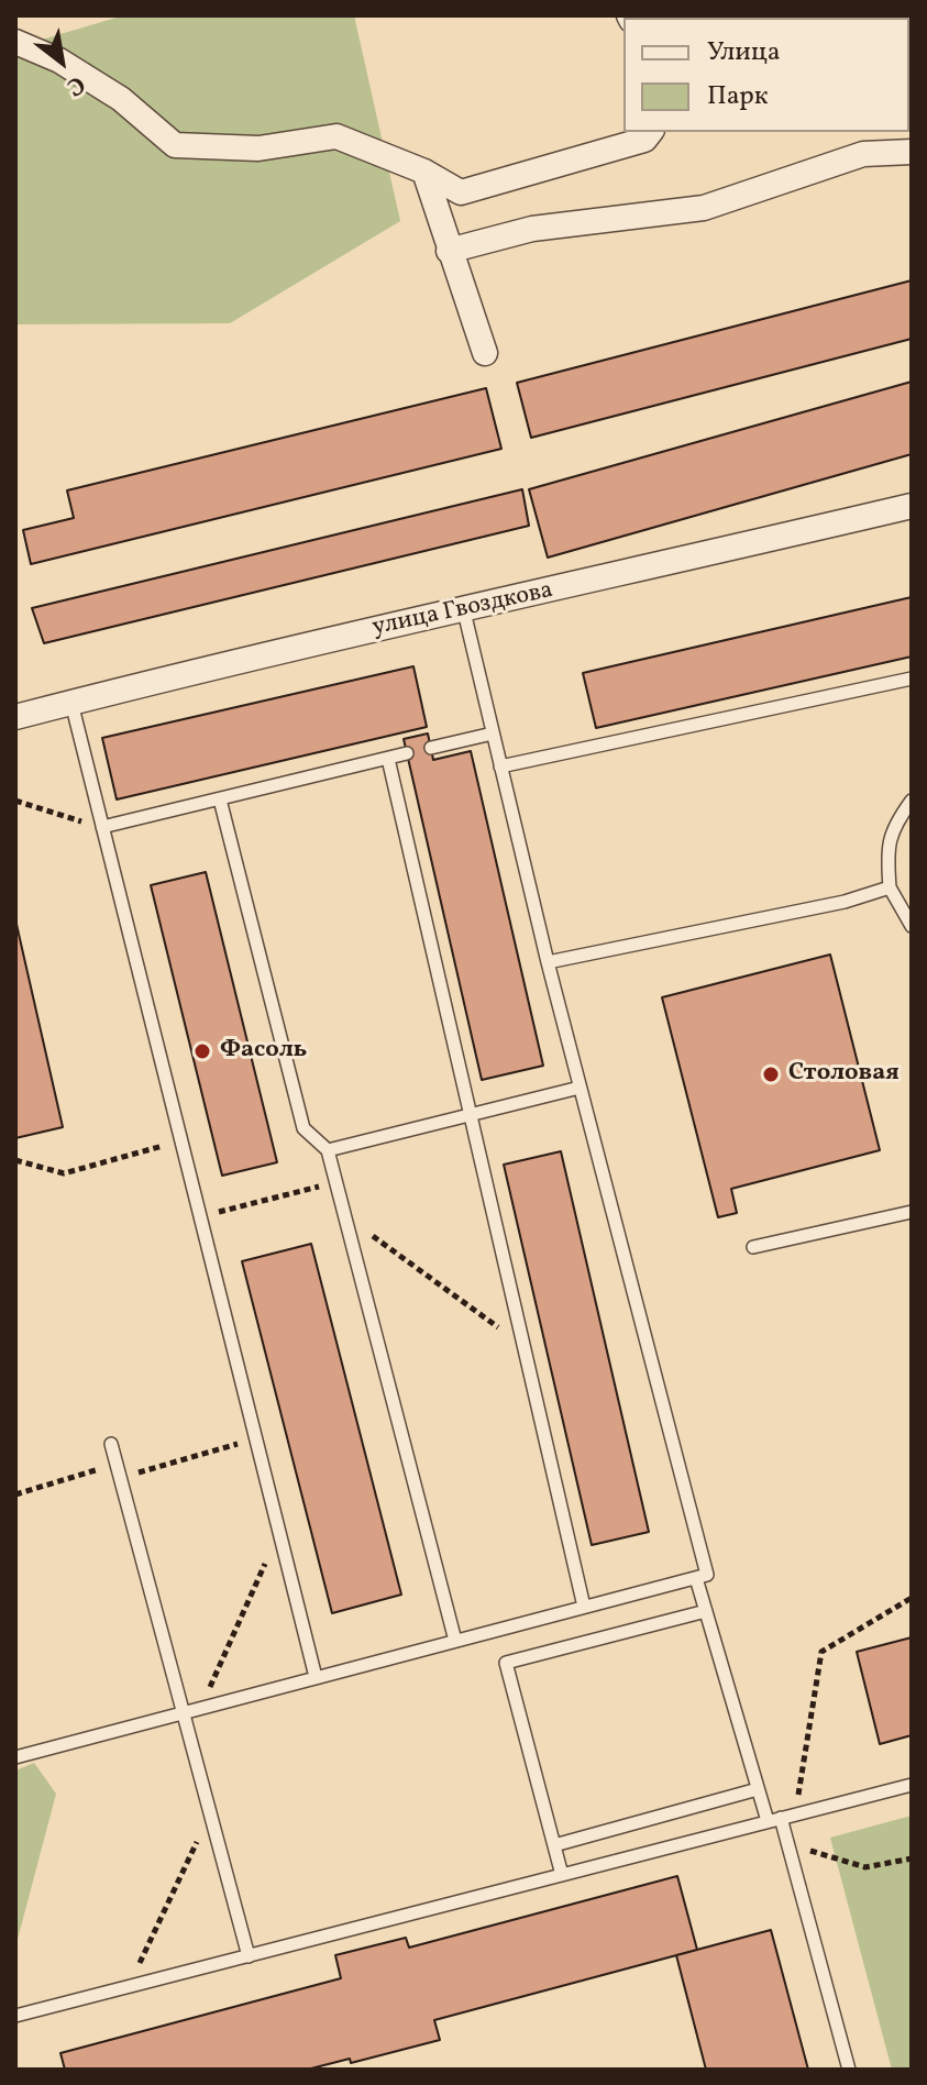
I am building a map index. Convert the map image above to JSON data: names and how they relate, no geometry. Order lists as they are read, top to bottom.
{
  "streets": {
    "street": ["улица Гвоздкова"]
  },
  "places": ["Фасоль", "Столовая"],
  "legend": ["Улица", "Парк"],
  "north": "bottom right"
}
